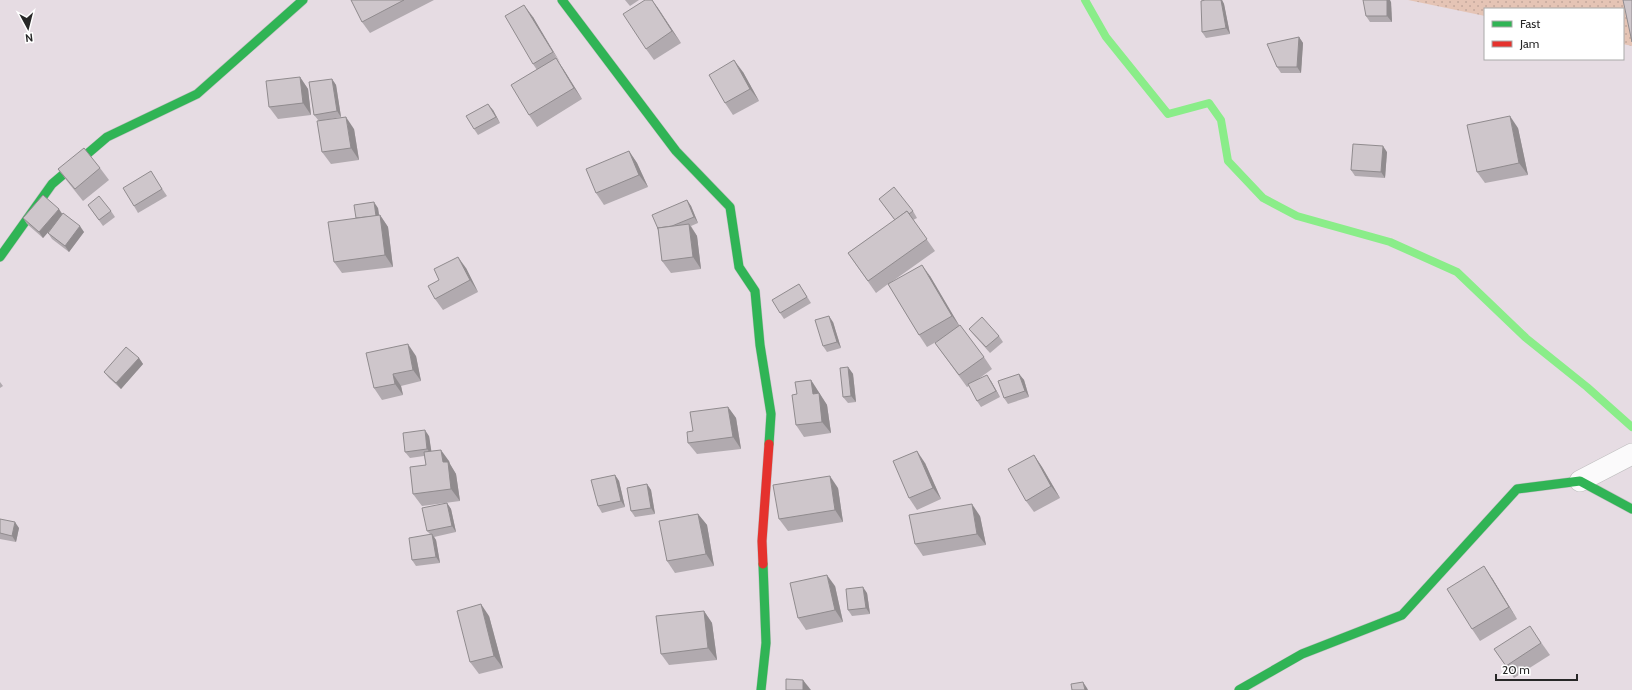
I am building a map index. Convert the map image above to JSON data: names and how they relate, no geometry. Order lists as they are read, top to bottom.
{
  "legend": ["Fast", "Jam"],
  "scale_bar": "20 m",
  "north": "bottom"
}
